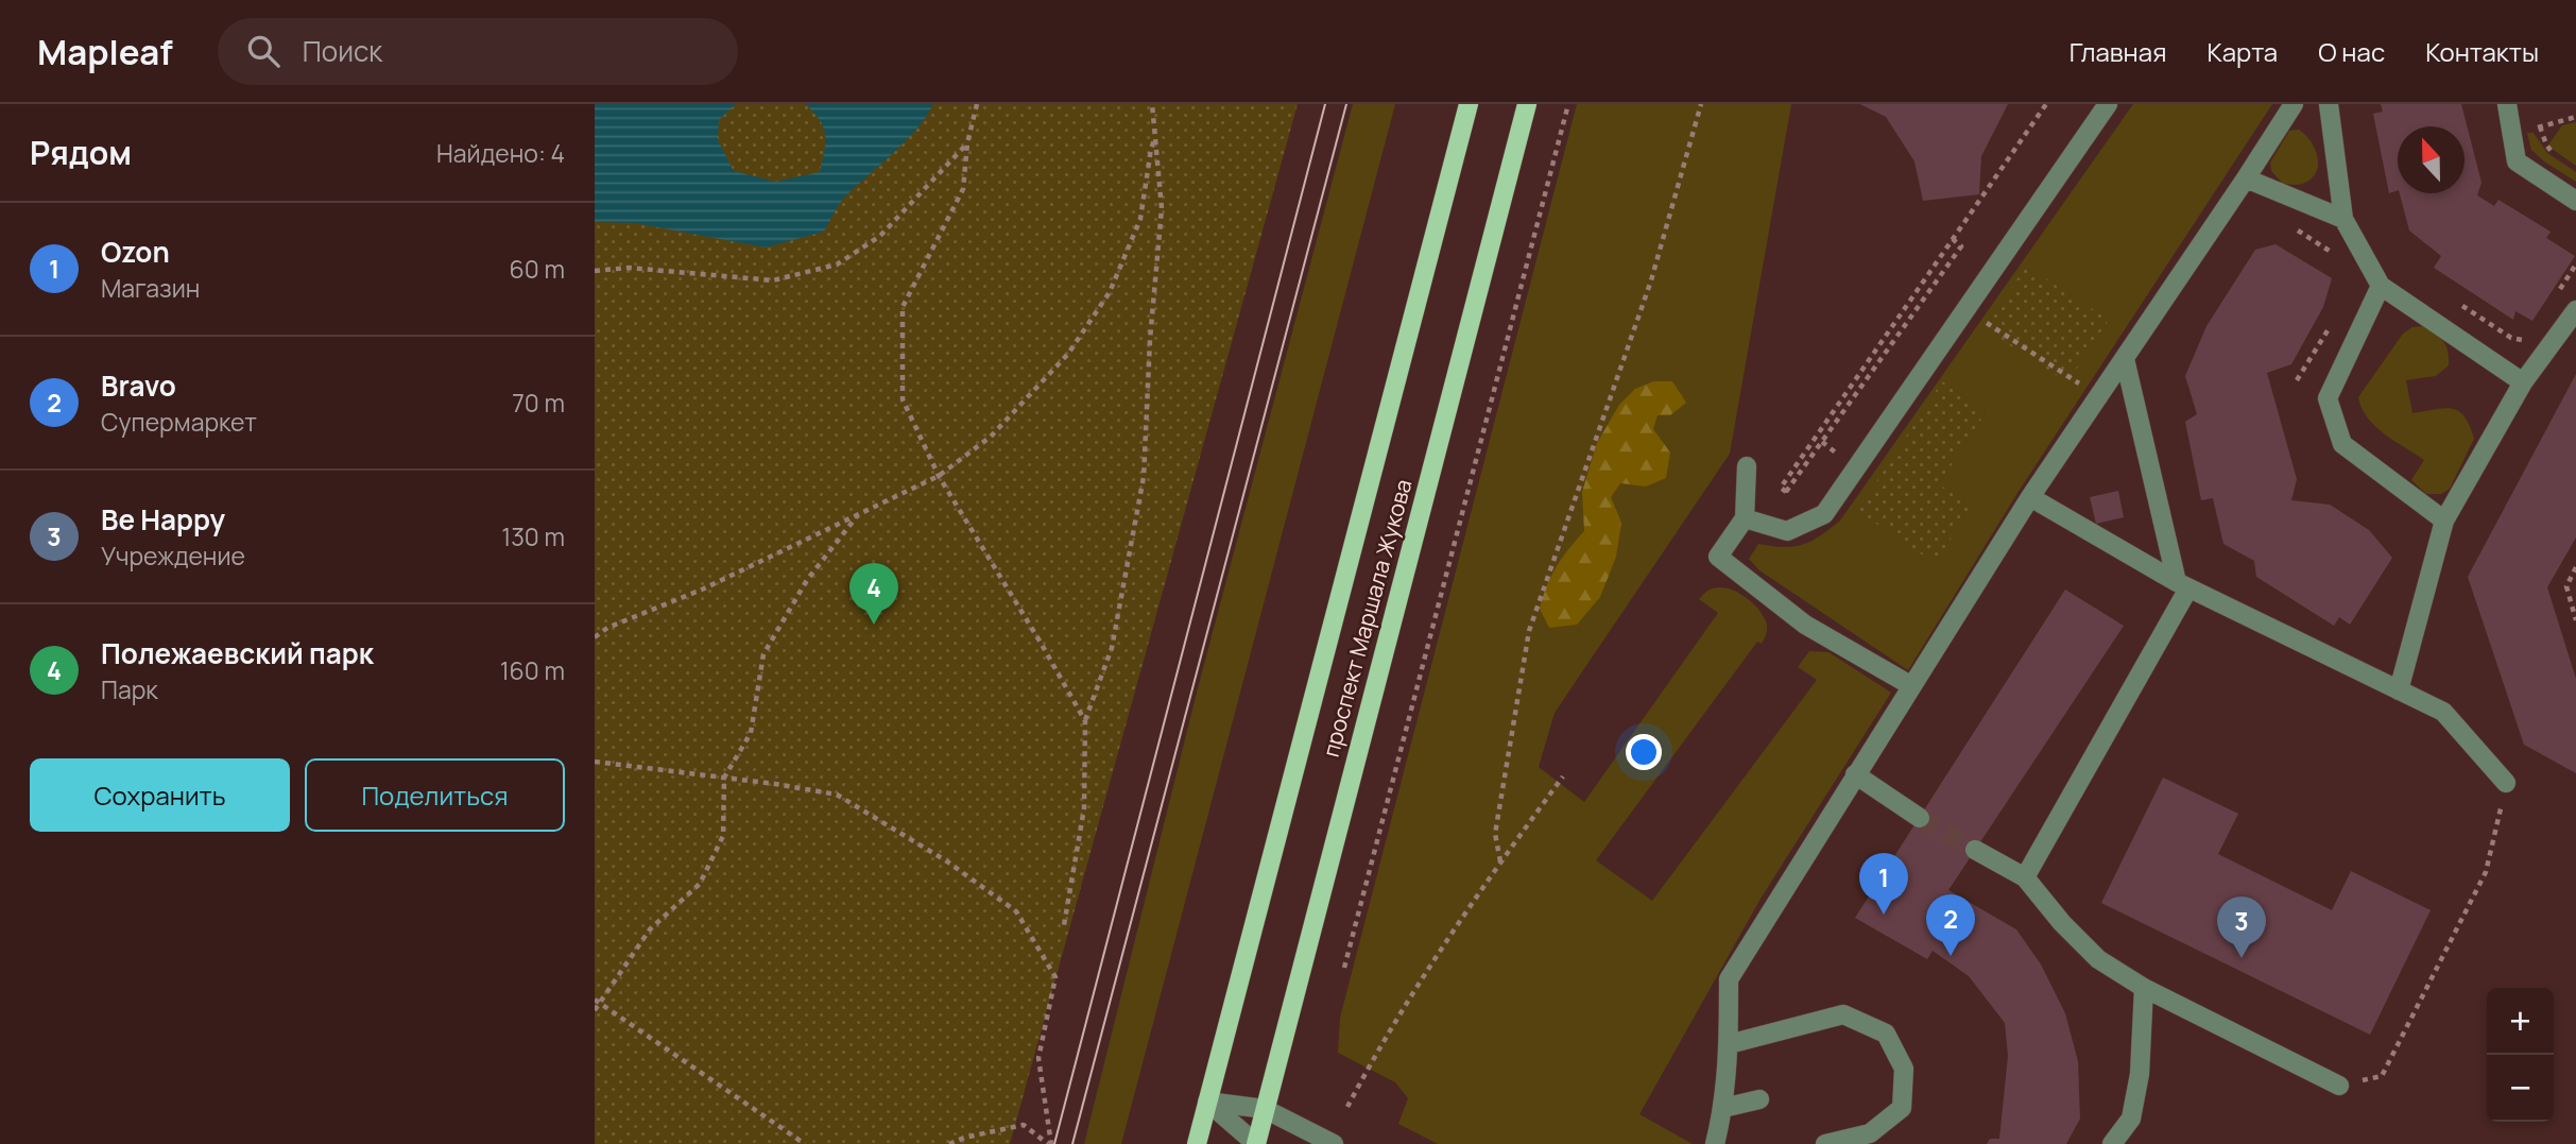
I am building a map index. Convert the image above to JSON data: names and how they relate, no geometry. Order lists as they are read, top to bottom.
{
  "streets": {
    "main road": ["проспект Маршала Жукова"]
  },
  "north": "top",
  "page": {
    "header": "Mapleaf",
    "search": "Поиск",
    "nav": [
      "Главная",
      "Карта",
      "О нас",
      "Контакты"
    ],
    "heading": ["Рядом", "Найдено: 4"],
    "list": [
      {
        "mark": "1",
        "name": "Ozon",
        "note": "Магазин",
        "value": "60 m"
      },
      {
        "mark": "2",
        "name": "Bravo",
        "note": "Супермаркет",
        "value": "70 m"
      },
      {
        "mark": "3",
        "name": "Be Happy",
        "note": "Учреждение",
        "value": "130 m"
      },
      {
        "mark": "4",
        "name": "Полежаевский парк",
        "note": "Парк",
        "value": "160 m"
      }
    ],
    "pins": [
      "4",
      "1",
      "2",
      "3"
    ],
    "buttons": ["Сохранить", "Поделиться"],
    "map_buttons": ["+", "−"]
  }
}
